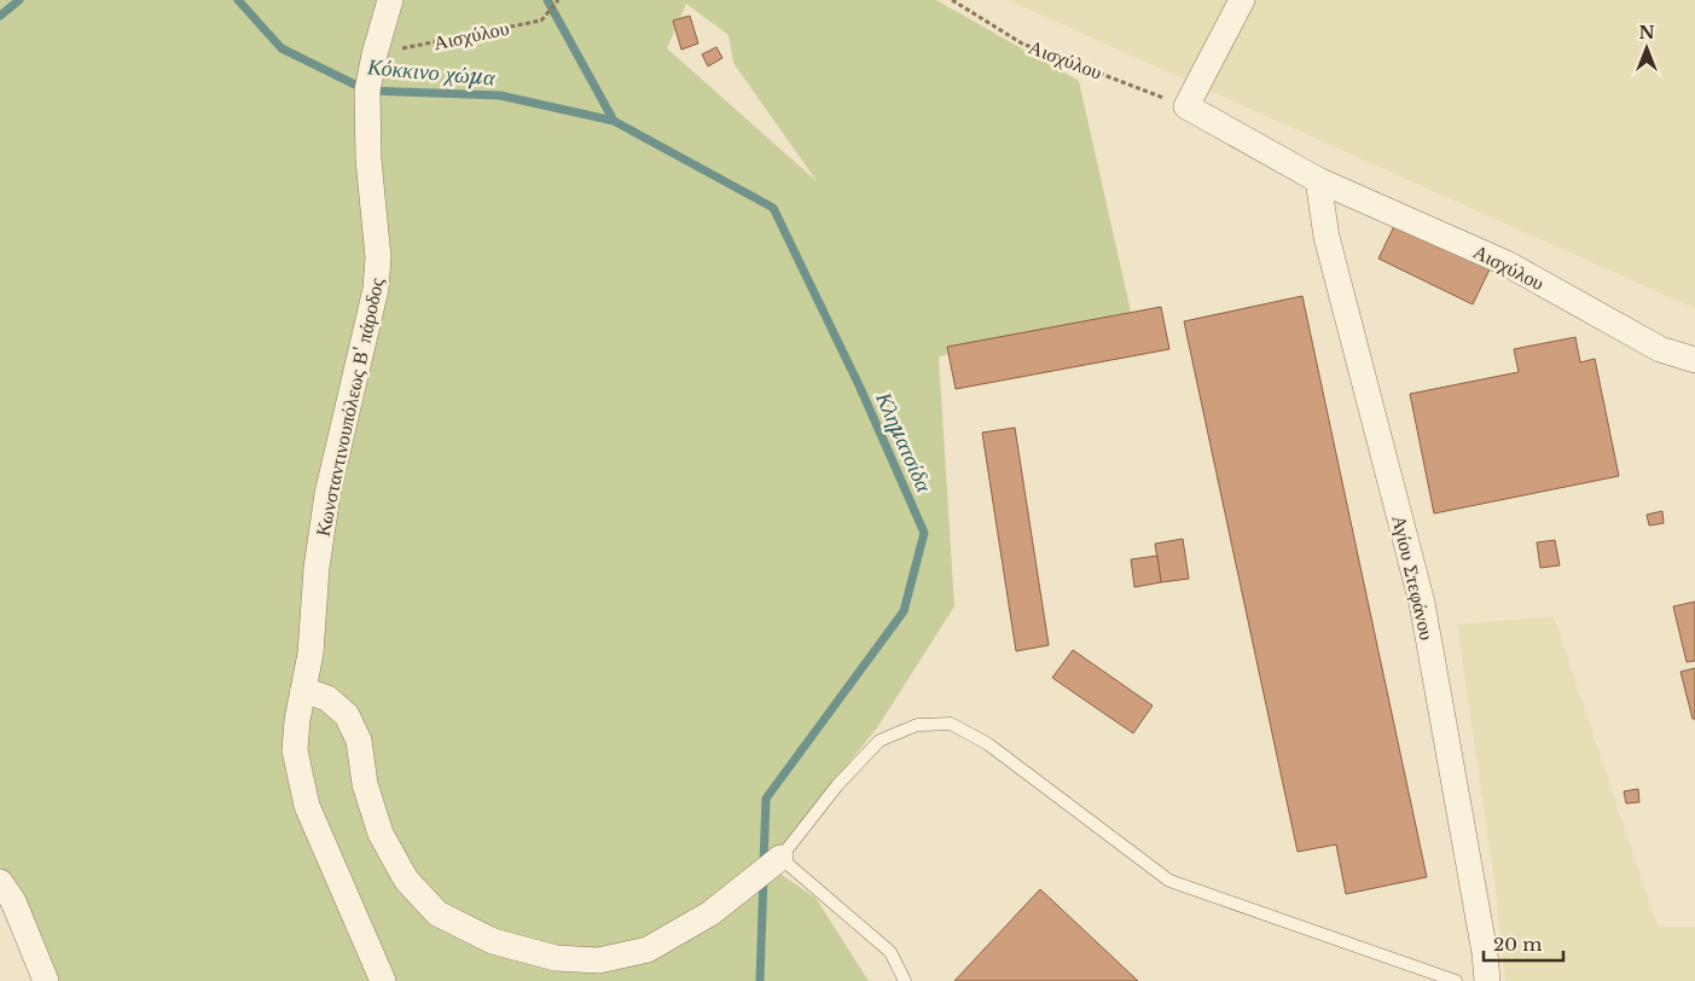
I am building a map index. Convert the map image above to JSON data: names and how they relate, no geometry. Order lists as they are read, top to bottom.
{
  "streets": {
    "street": ["Αισχύλου", "Κωνσταντινουπόλεως Β' πάροδος", "Αγίου Στεφάνου"]
  },
  "crossings": [
    ["Αισχύλου", "Κωνσταντινουπόλεως Β' πάροδος"],
    ["Αισχύλου", "Αγίου Στεφάνου"]
  ],
  "water": ["Κόκκινο χώμα", "Κληματσίδα"],
  "scale_bar": "20 m",
  "north": "top"
}
